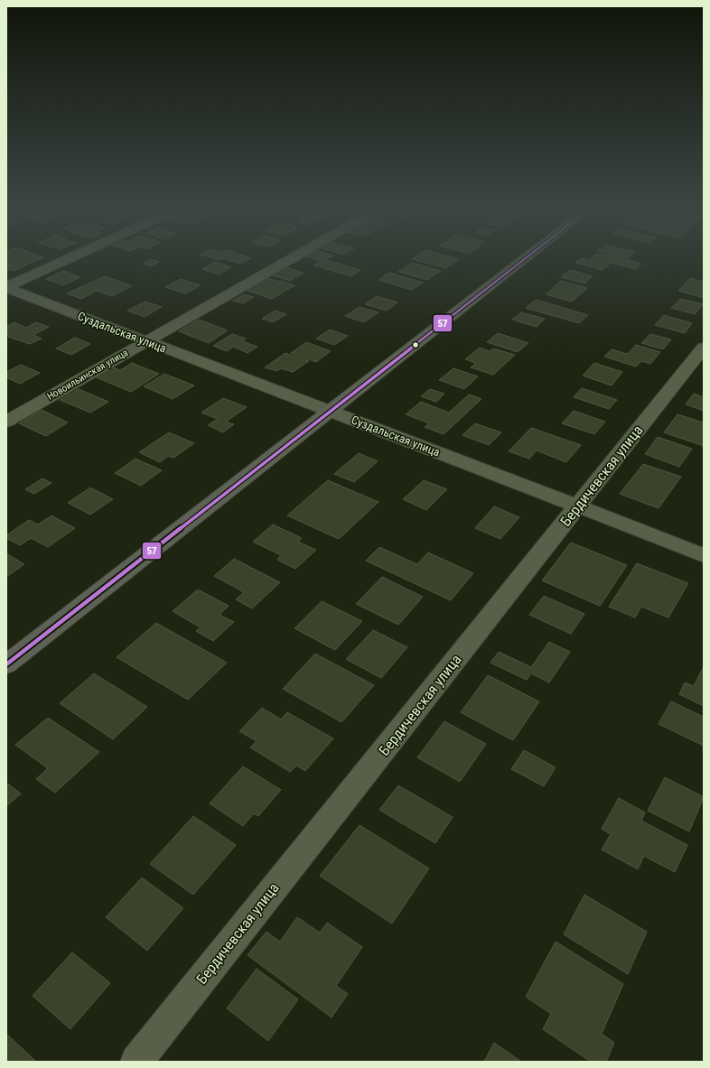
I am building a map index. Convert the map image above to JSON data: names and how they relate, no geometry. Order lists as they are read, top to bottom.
{
  "streets": {
    "street": ["Суздальская улица", "Новоильинская улица", "Бердичевская улица"]
  },
  "crossings": [
    ["Суздальская улица", "Новоильинская улица"],
    ["Суздальская улица", "Бердичевская улица"]
  ],
  "lines": ["transit line 57"]
}
